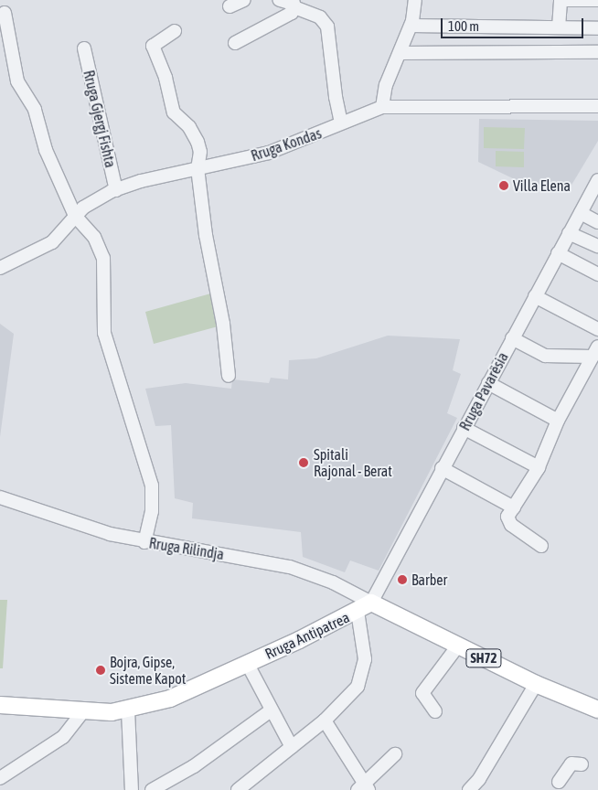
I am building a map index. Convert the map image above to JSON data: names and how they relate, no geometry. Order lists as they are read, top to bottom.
{
  "streets": {
    "main road": ["Rruga Antipatrea", "SH72"],
    "street": [
      "Rruga Gjergj Fishta",
      "Rruga Kondas",
      "Rruga Pavarësia",
      "Rruga Rilindja"
    ]
  },
  "crossings": [
    ["Rruga Gjergj Fishta", "Rruga Kondas"],
    ["Rruga Pavarësia", "Rruga Rilindja"],
    ["Rruga Pavarësia", "Rruga Antipatrea"],
    ["Rruga Pavarësia", "SH72"],
    ["Rruga Rilindja", "Rruga Antipatrea"],
    ["Rruga Rilindja", "SH72"],
    ["Rruga Antipatrea", "SH72"]
  ],
  "places": [
    "Villa Elena",
    "Spitali Rajonal - Berat",
    "Barber",
    "Bojra, Gipse, Sisteme Kapot"
  ],
  "scale_bar": "100 m"
}
